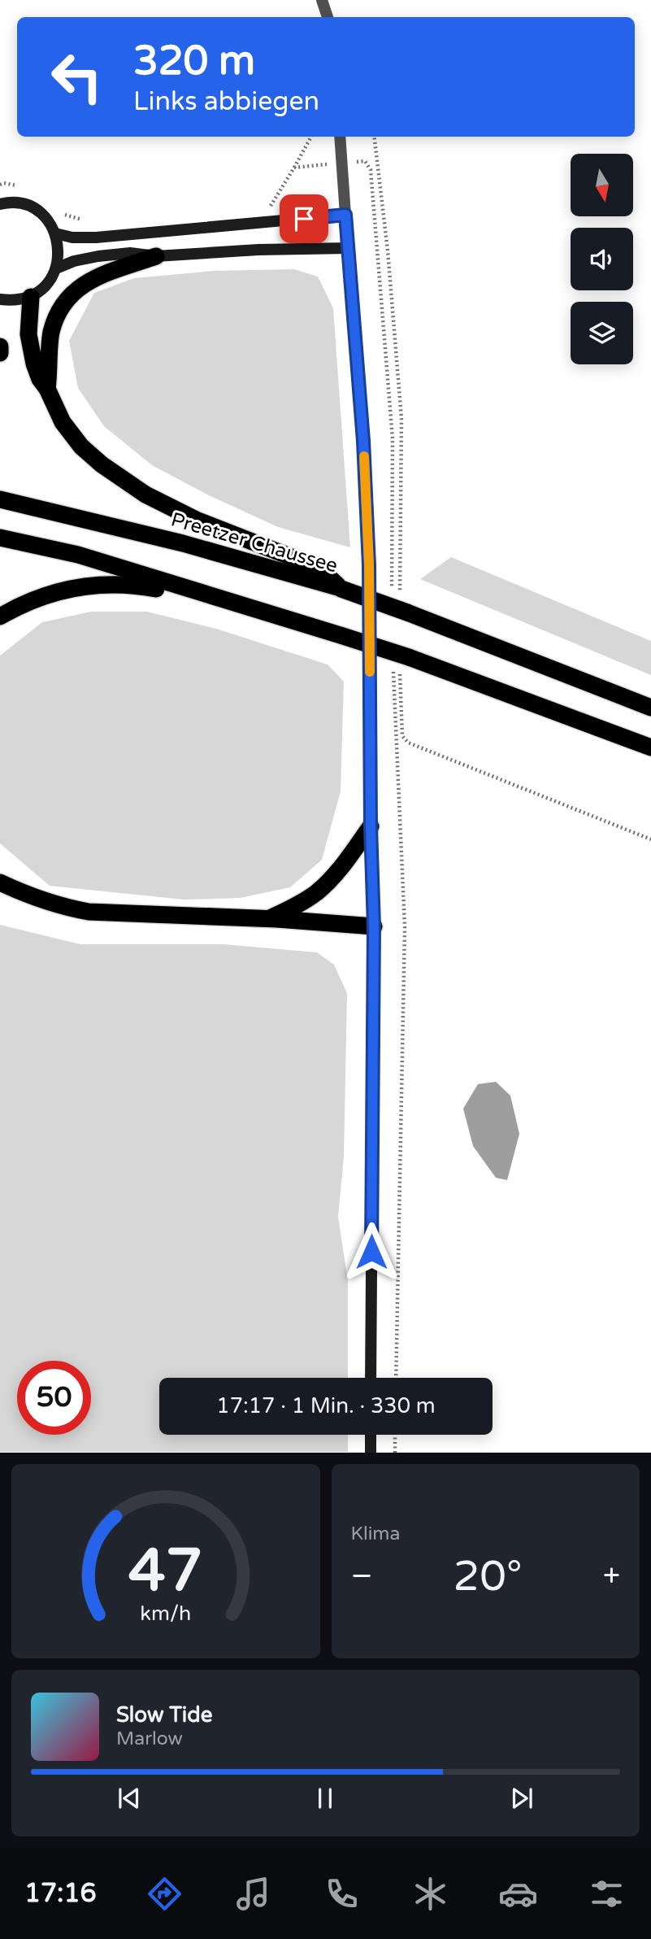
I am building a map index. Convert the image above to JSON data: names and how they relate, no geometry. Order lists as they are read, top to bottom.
{
  "streets": {
    "highway": ["Preetzer Chaussee"]
  },
  "north": "bottom",
  "page": {
    "turn": ["320 m", "Links abbiegen"],
    "limit": "50",
    "trip": "17:17 · 1 Min. · 330 m",
    "tile": "Klima",
    "heat": ["−", "20°", "+"],
    "song": ["Slow Tide", "Marlow"],
    "tabs": "17:16",
    "gauge": ["47", "km/h"]
  }
}
